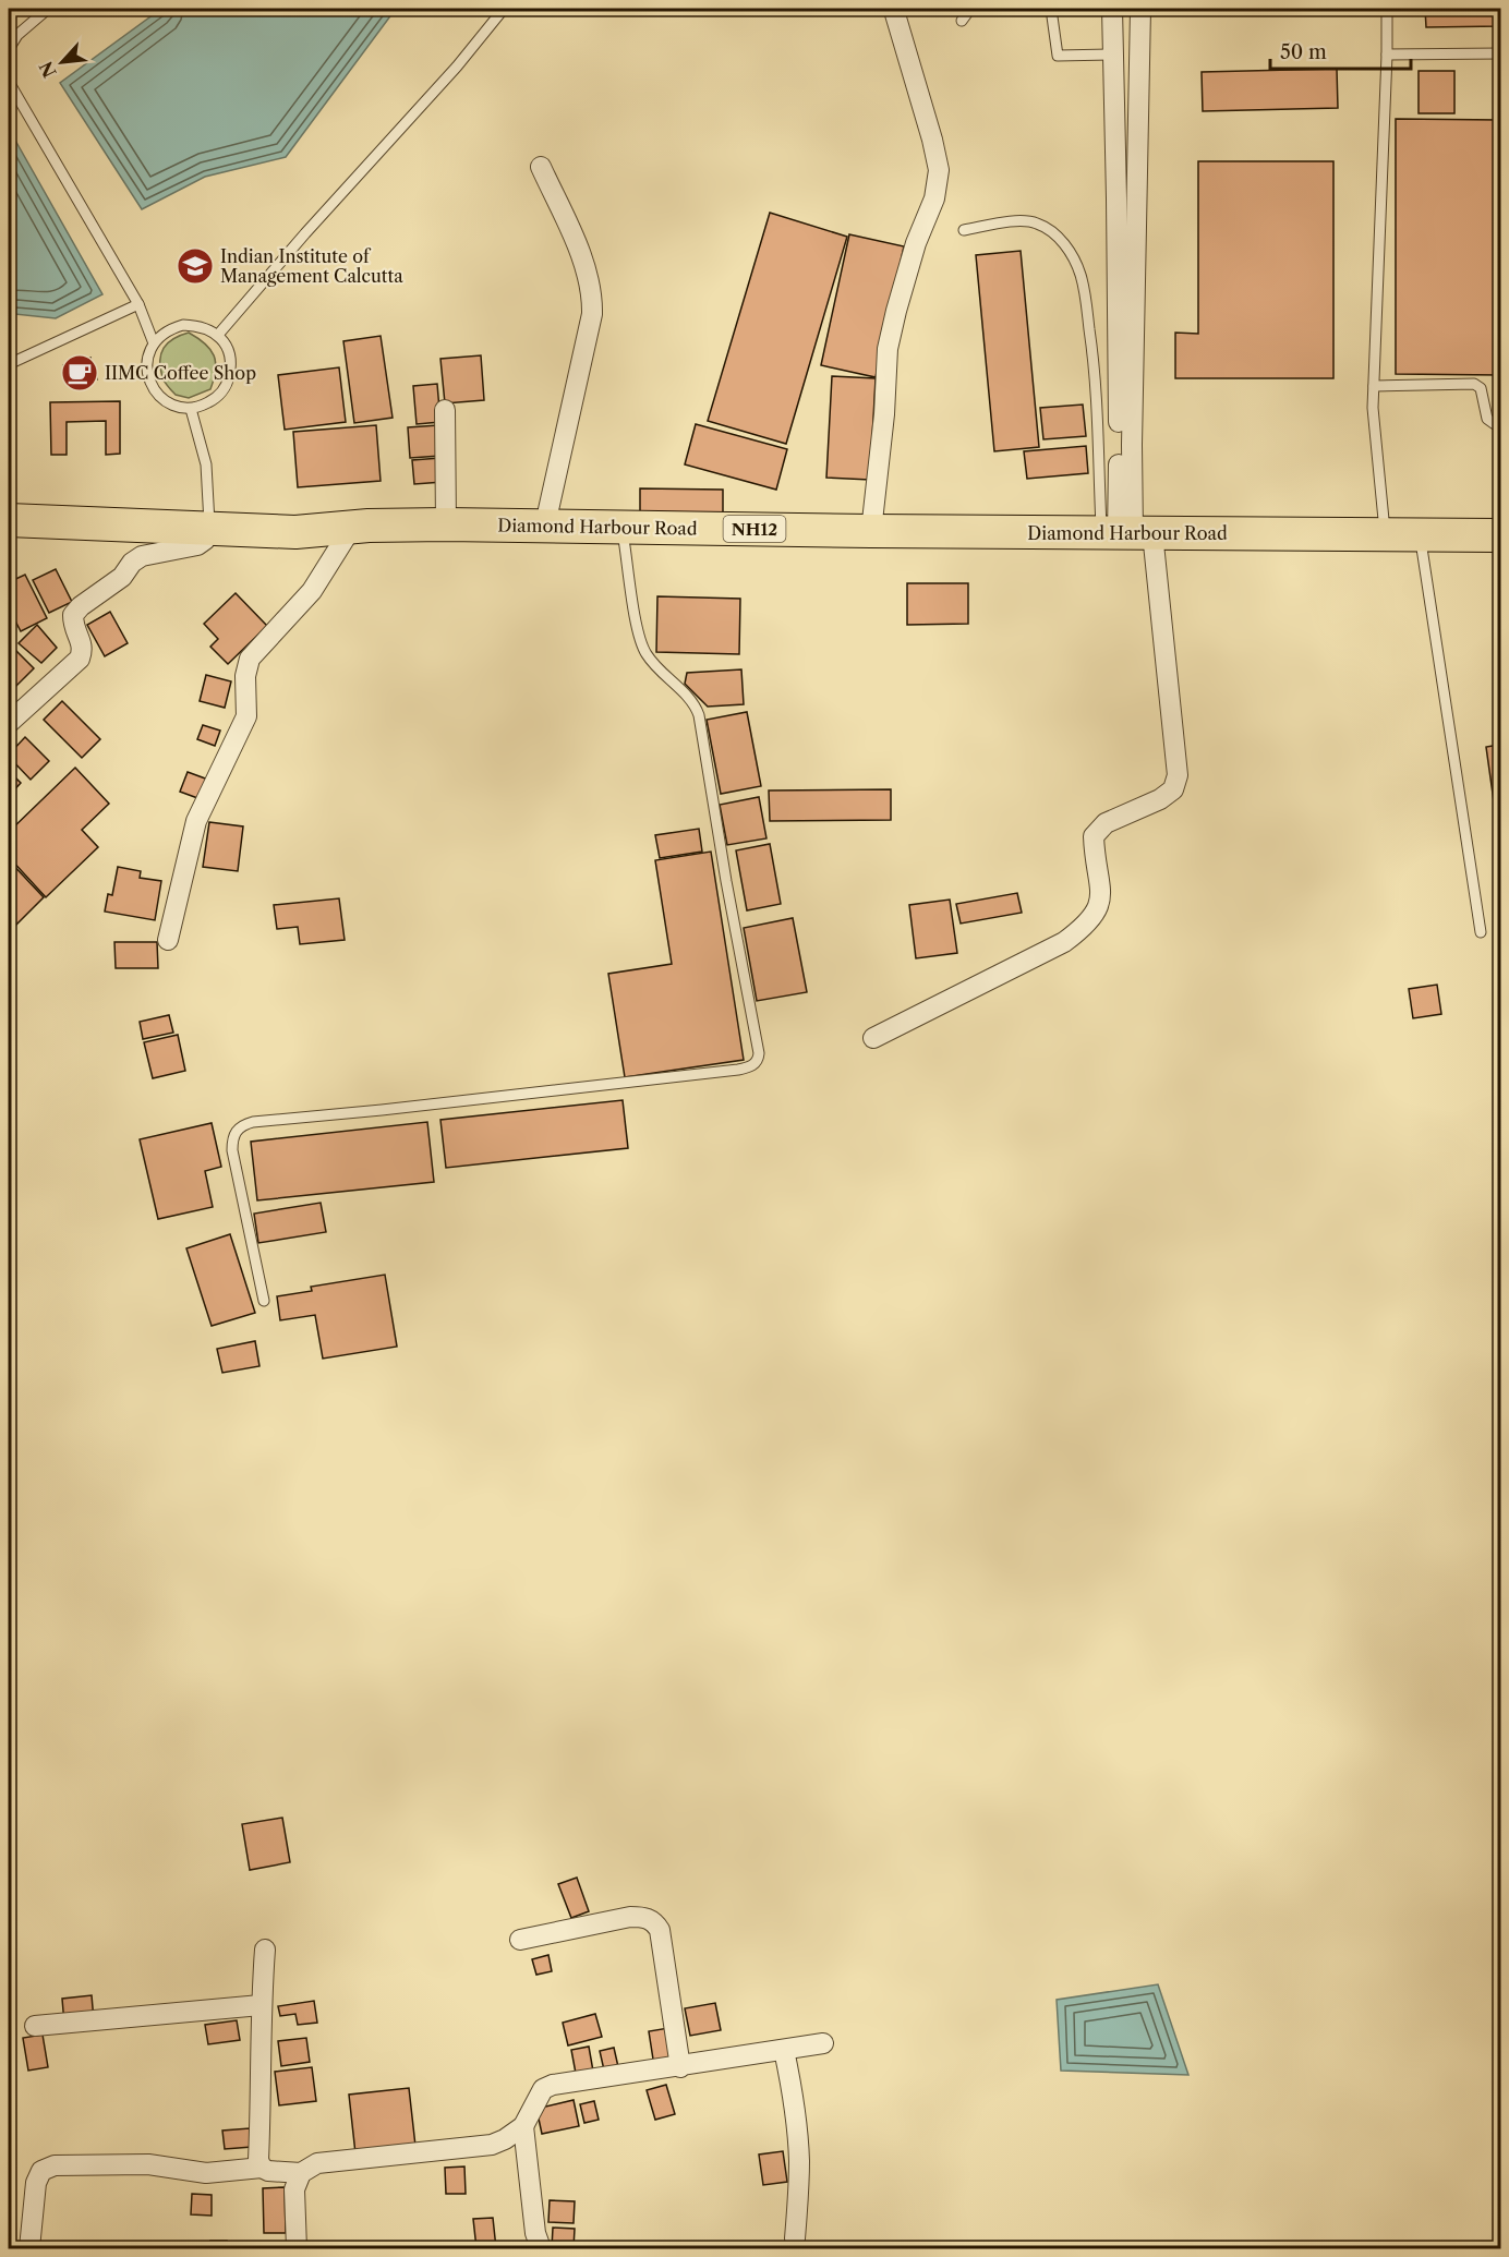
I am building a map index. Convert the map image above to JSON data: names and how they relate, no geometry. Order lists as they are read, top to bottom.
{
  "streets": {
    "highway": ["Diamond Harbour Road", "NH12"]
  },
  "places": {
    "school or university": ["Indian Institute of Management Calcutta"],
    "cafe": ["IIMC Coffee Shop"]
  },
  "scale_bar": "50 m",
  "north": "bottom left"
}
